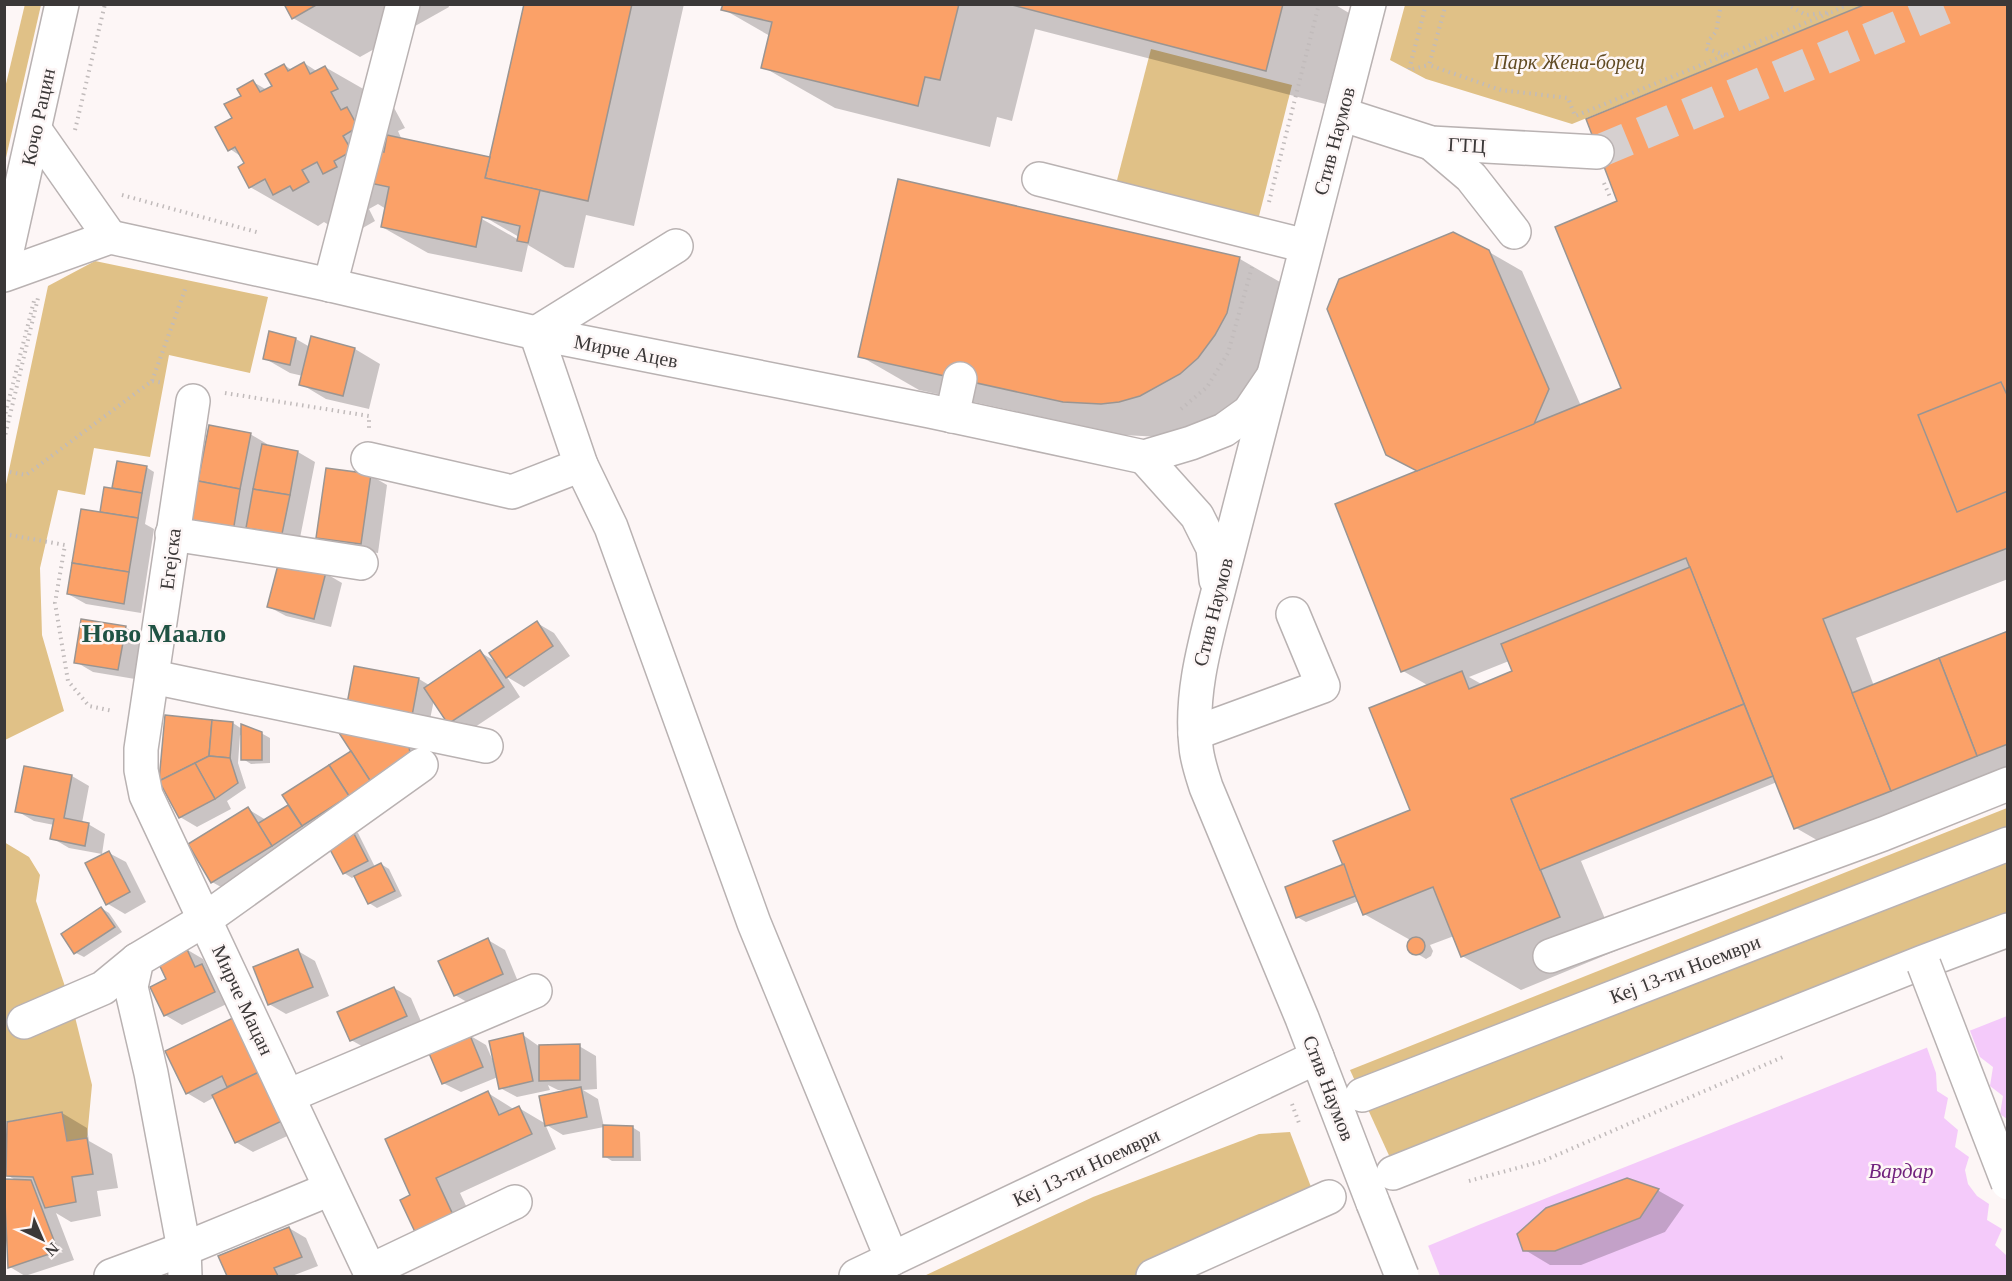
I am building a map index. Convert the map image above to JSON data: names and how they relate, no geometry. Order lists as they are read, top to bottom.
{
  "streets": {
    "street": [
      "Кочо Рацин",
      "Стив Наумов",
      "ГТЦ",
      "Мирче Ацев",
      "Егејска",
      "Кеј 13-ти Ноември",
      "Мирче Мацан"
    ]
  },
  "crossings": [
    ["Стив Наумов", "ГТЦ"],
    ["Стив Наумов", "Мирче Ацев"],
    ["Стив Наумов", "Кеј 13-ти Ноември"],
    ["Егејска", "Мирче Мацан"]
  ],
  "districts": ["Ново Маало"],
  "water": ["Вардар"],
  "parks": ["Парк Жена-борец"],
  "north": "bottom right"
}
